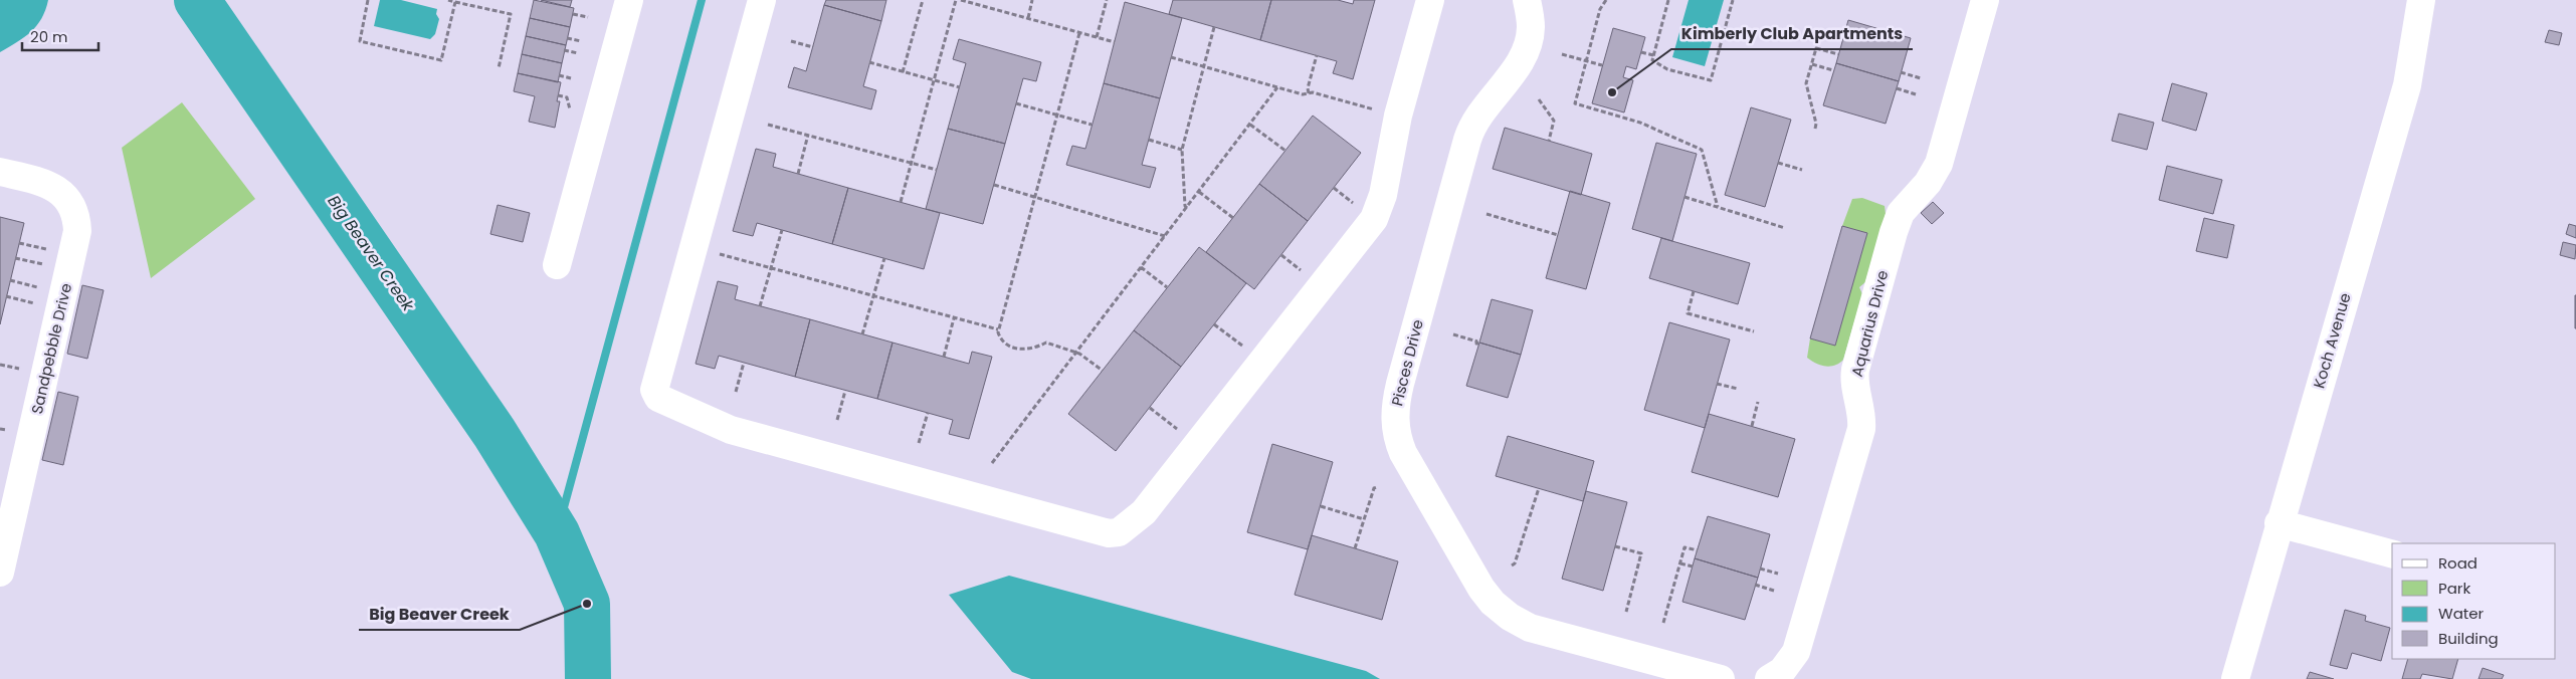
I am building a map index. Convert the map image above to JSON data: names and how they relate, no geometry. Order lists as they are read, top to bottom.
{
  "streets": {
    "street": [
      "Aquarius Drive",
      "Koch Avenue",
      "Sandpebble Drive",
      "Pisces Drive"
    ]
  },
  "water": ["Big Beaver Creek"],
  "places": ["Kimberly Club Apartments", "Big Beaver Creek"],
  "legend": [
    "Road",
    "Park",
    "Water",
    "Building"
  ],
  "scale_bar": "20 m"
}
